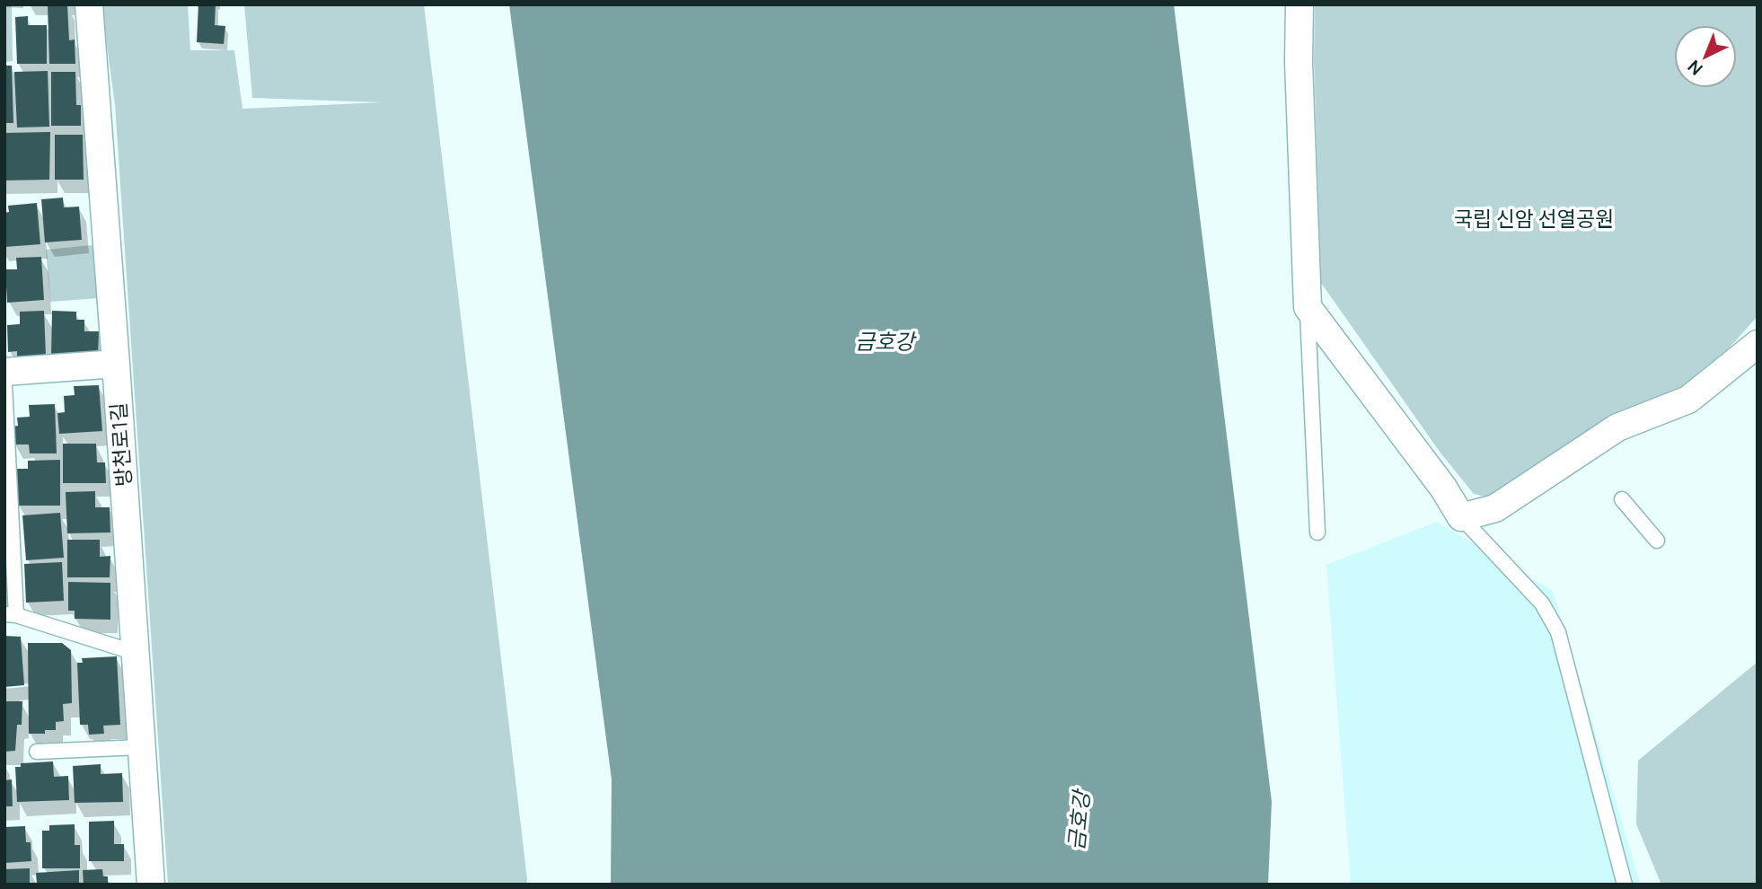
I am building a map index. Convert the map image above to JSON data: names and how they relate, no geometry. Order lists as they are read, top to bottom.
{
  "streets": {
    "street": ["방천로1길"]
  },
  "water": ["금호강"],
  "parks": ["국립 신암 선열공원"],
  "north": "bottom left"
}
